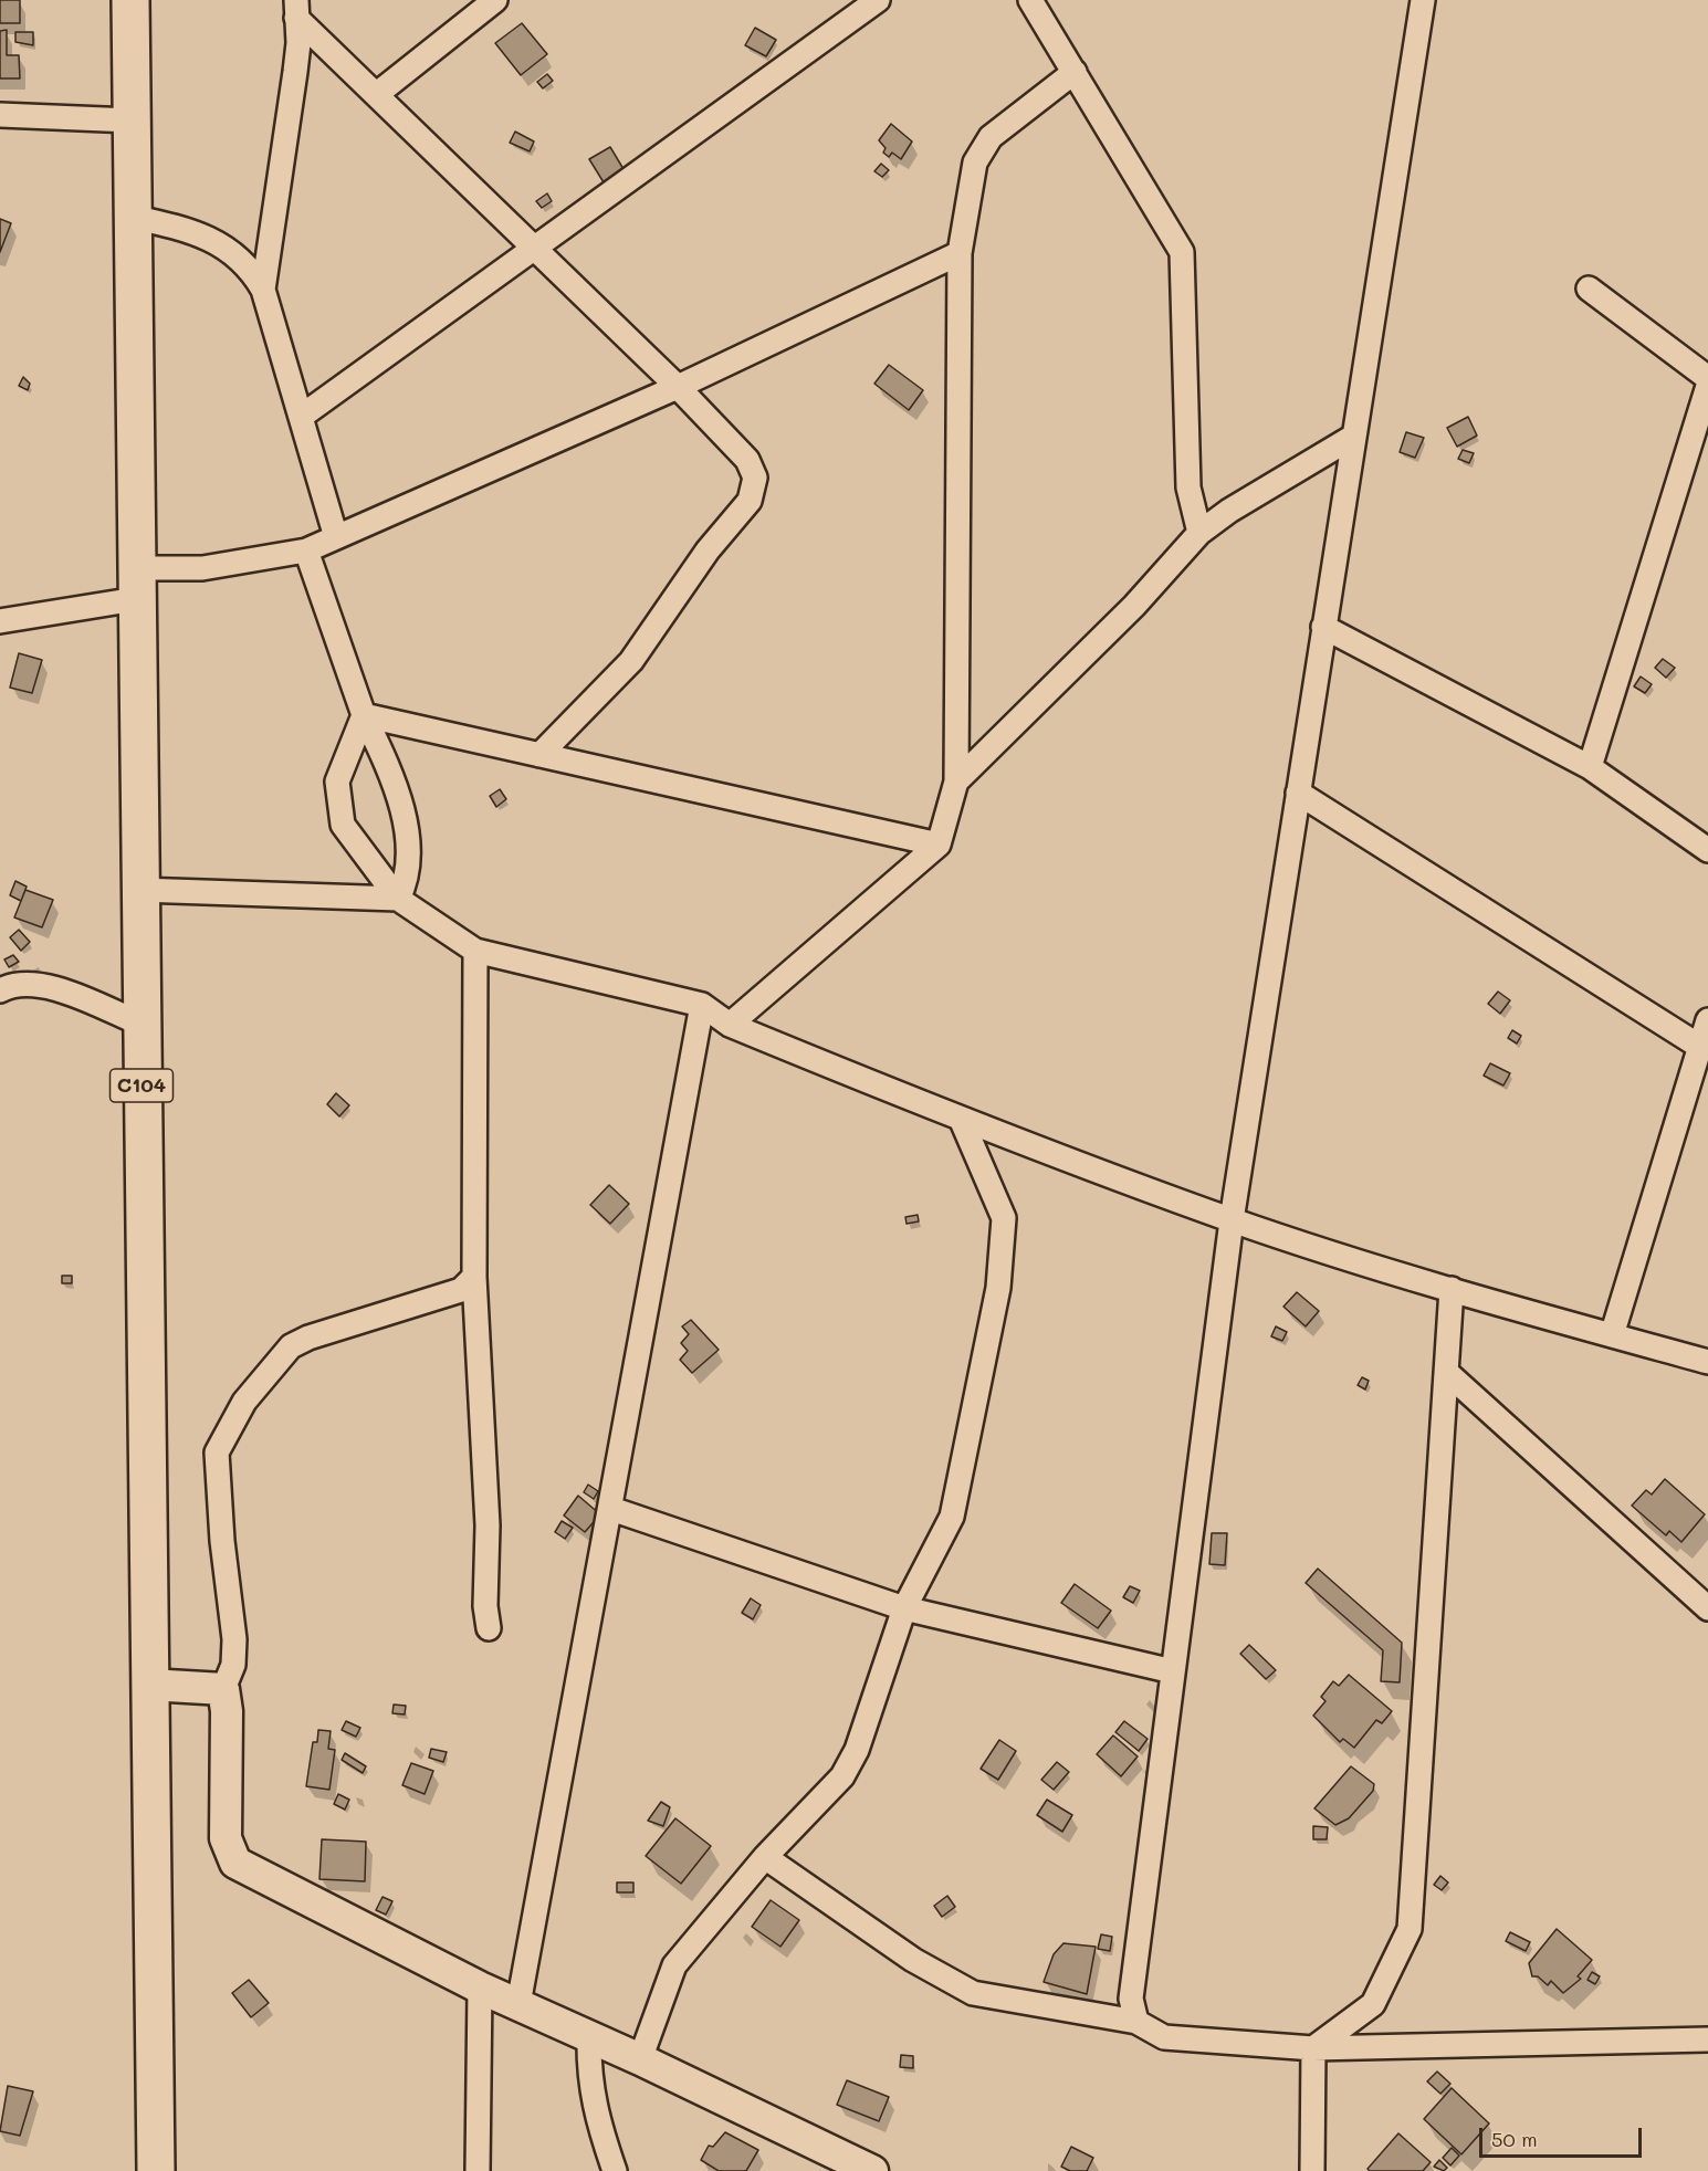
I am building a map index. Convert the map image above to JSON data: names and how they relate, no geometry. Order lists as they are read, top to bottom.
{
  "streets": {
    "highway": ["C104"]
  },
  "scale_bar": "50 m"
}
